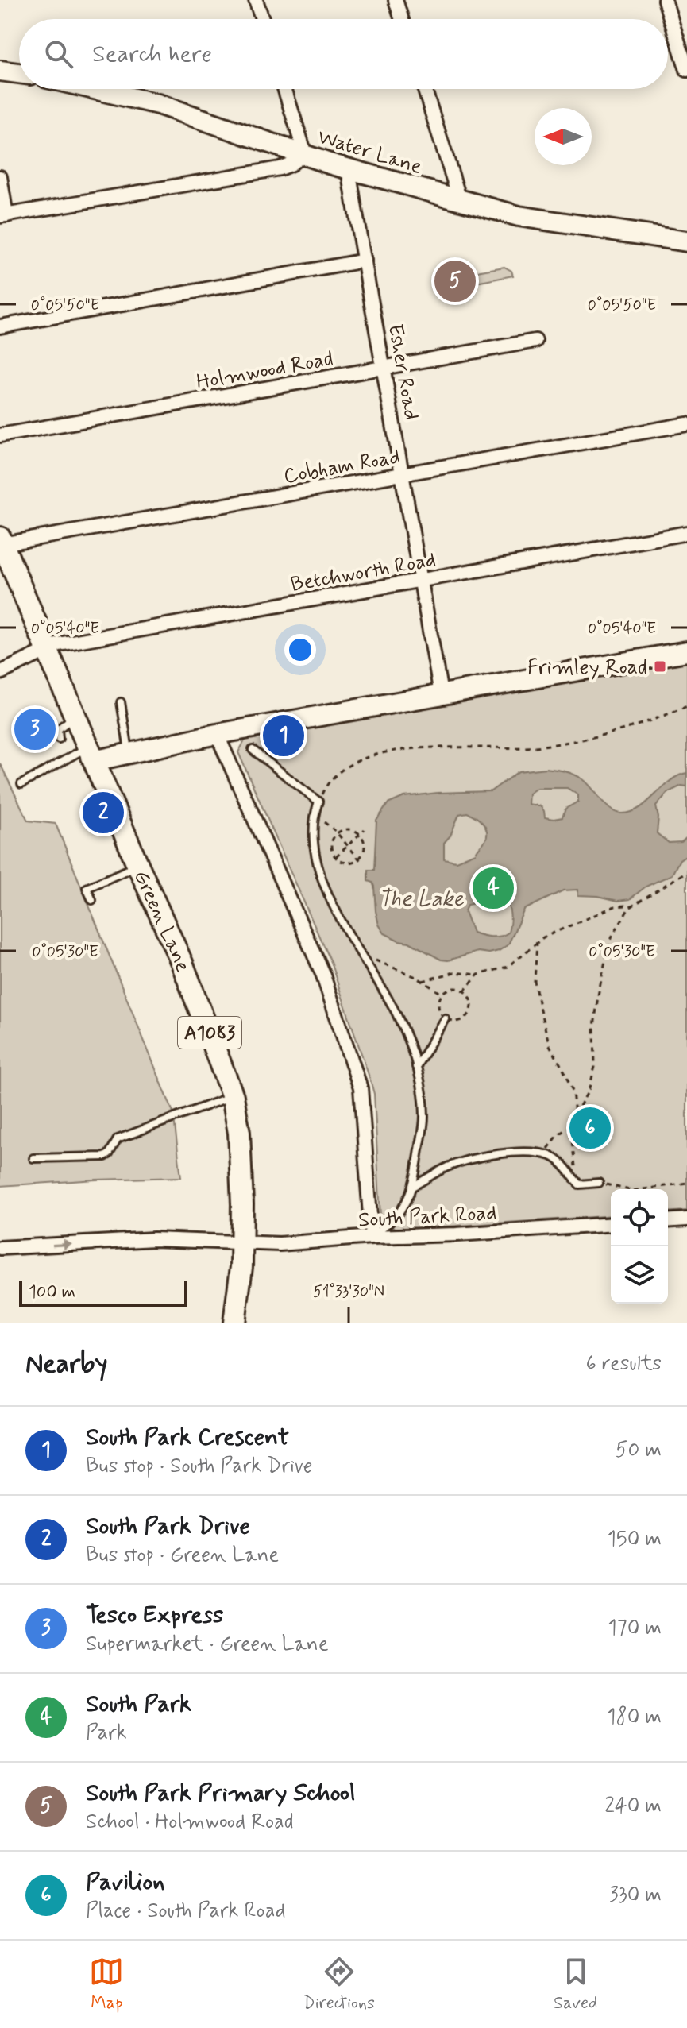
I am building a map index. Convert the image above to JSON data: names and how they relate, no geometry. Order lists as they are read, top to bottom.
{
  "streets": {
    "main road": ["Green Lane", "A1083"],
    "street": [
      "Water Lane",
      "Holmwood Road",
      "Esher Road",
      "Cobham Road",
      "Betchworth Road",
      "South Park Road"
    ]
  },
  "crossings": [
    ["Water Lane", "Esher Road"],
    ["Holmwood Road", "Esher Road"],
    ["Esher Road", "Cobham Road"],
    ["Esher Road", "Betchworth Road"],
    ["Cobham Road", "Green Lane"],
    ["Betchworth Road", "Green Lane"],
    ["Green Lane", "South Park Road"]
  ],
  "one_way": ["South Park Road"],
  "water": ["The Lake"],
  "places": {
    "transit": ["Frimley Road"]
  },
  "scale_bar": "100 m",
  "north": "left",
  "page": {
    "search": "Search here",
    "pins": [
      "5",
      "3",
      "1",
      "2",
      "4",
      "6"
    ],
    "scale": "100 m",
    "heading": ["Nearby", "6 results"],
    "list": [
      {
        "mark": "1",
        "name": "South Park Crescent",
        "note": "Bus stop · South Park Drive",
        "value": "50 m"
      },
      {
        "mark": "2",
        "name": "South Park Drive",
        "note": "Bus stop · Green Lane",
        "value": "150 m"
      },
      {
        "mark": "3",
        "name": "Tesco Express",
        "note": "Supermarket · Green Lane",
        "value": "170 m"
      },
      {
        "mark": "4",
        "name": "South Park",
        "note": "Park",
        "value": "180 m"
      },
      {
        "mark": "5",
        "name": "South Park Primary School",
        "note": "School · Holmwood Road",
        "value": "240 m"
      },
      {
        "mark": "6",
        "name": "Pavilion",
        "note": "Place · South Park Road",
        "value": "330 m"
      }
    ],
    "nav": ["Map", "Directions", "Saved"]
  },
  "coordinates": [
    "0°05'50\"E",
    "0°05'40\"E",
    "0°05'30\"E",
    "51°33'30\"N"
  ]
}
